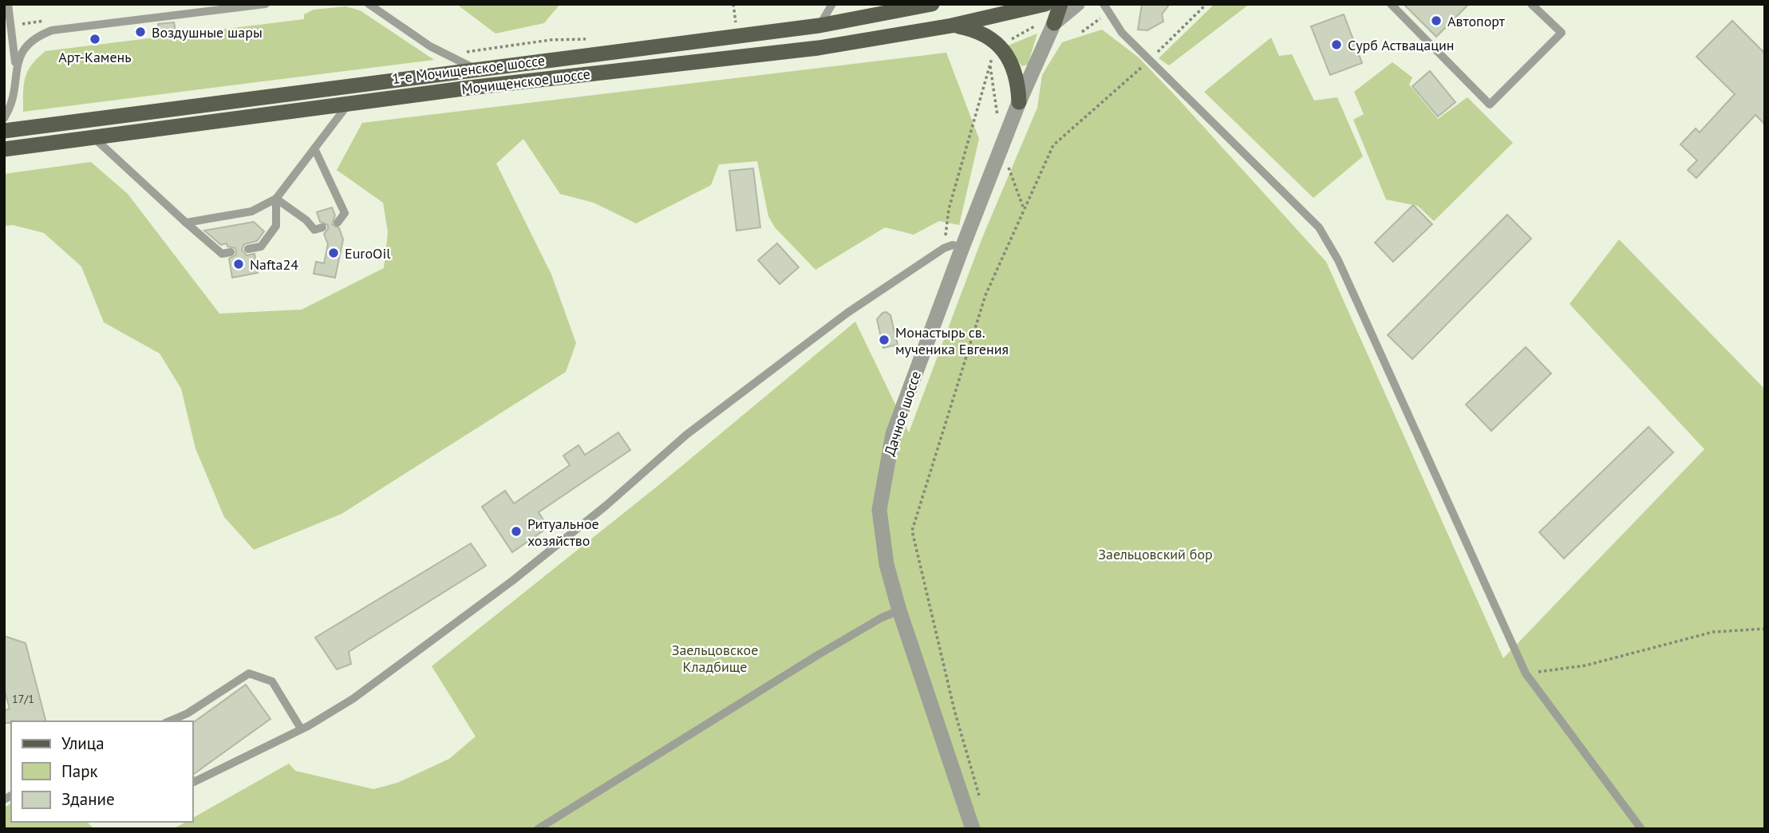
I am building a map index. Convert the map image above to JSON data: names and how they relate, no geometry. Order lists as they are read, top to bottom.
{
  "streets": {
    "main road": ["1-е Мочищенское шоссе", "Мочищенское шоссе"],
    "street": ["Дачное шоссе"]
  },
  "parks": ["Заельцовский бор", "Заельцовское Кладбище"],
  "places": [
    "Автопорт",
    "Воздушные шары",
    "Арт-Камень",
    "Сурб Аствацацин",
    "EuroOil",
    "Nafta24",
    "Монастырь св. мученика Евгения",
    "Ритуальное хозяйство"
  ],
  "house_numbers": ["17/1"],
  "legend": ["Улица", "Парк", "Здание"]
}
